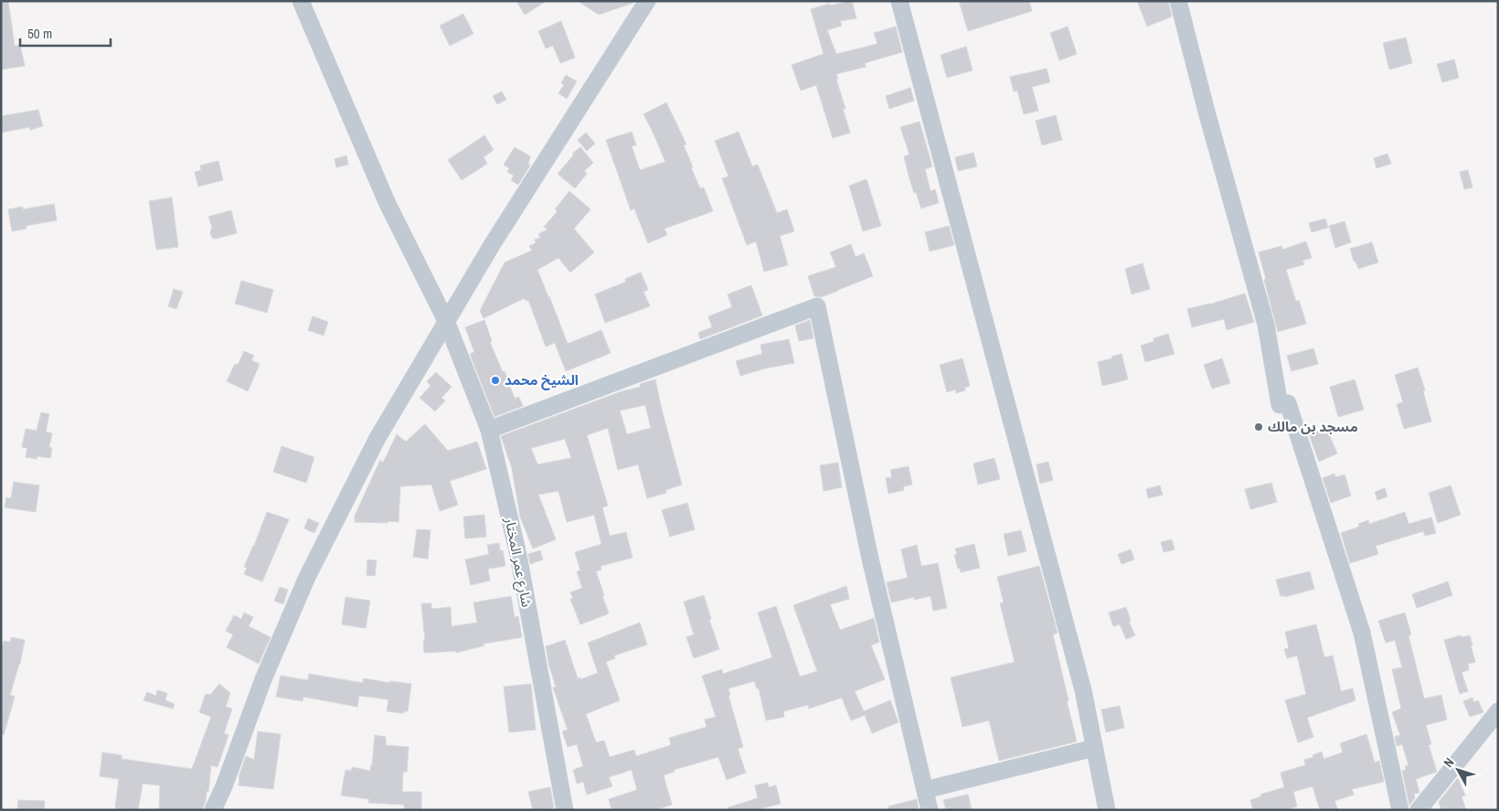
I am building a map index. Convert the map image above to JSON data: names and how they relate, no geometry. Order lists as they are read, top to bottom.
{
  "streets": {
    "street": ["شارع عمر المختار"]
  },
  "places": ["الشيخ محمد", "مسجد بن مالك"],
  "scale_bar": "50 m",
  "north": "top left"
}
